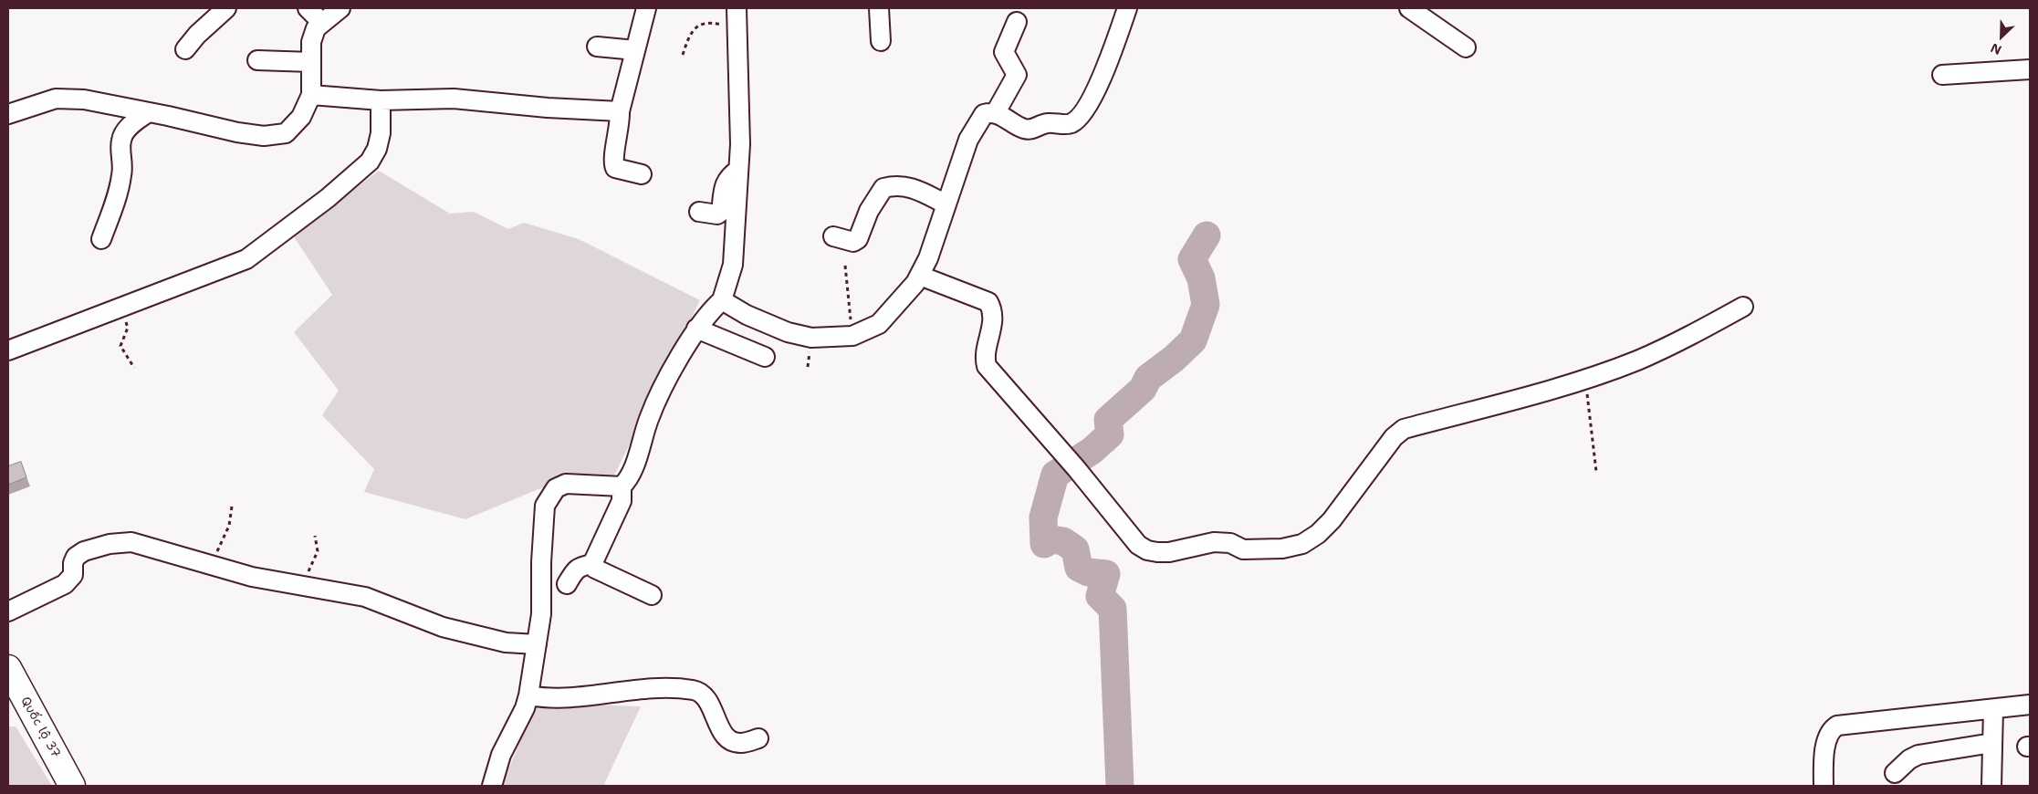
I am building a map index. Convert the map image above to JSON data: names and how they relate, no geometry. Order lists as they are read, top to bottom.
{
  "streets": {
    "highway": ["Quốc lộ 37"]
  },
  "north": "bottom left"
}
